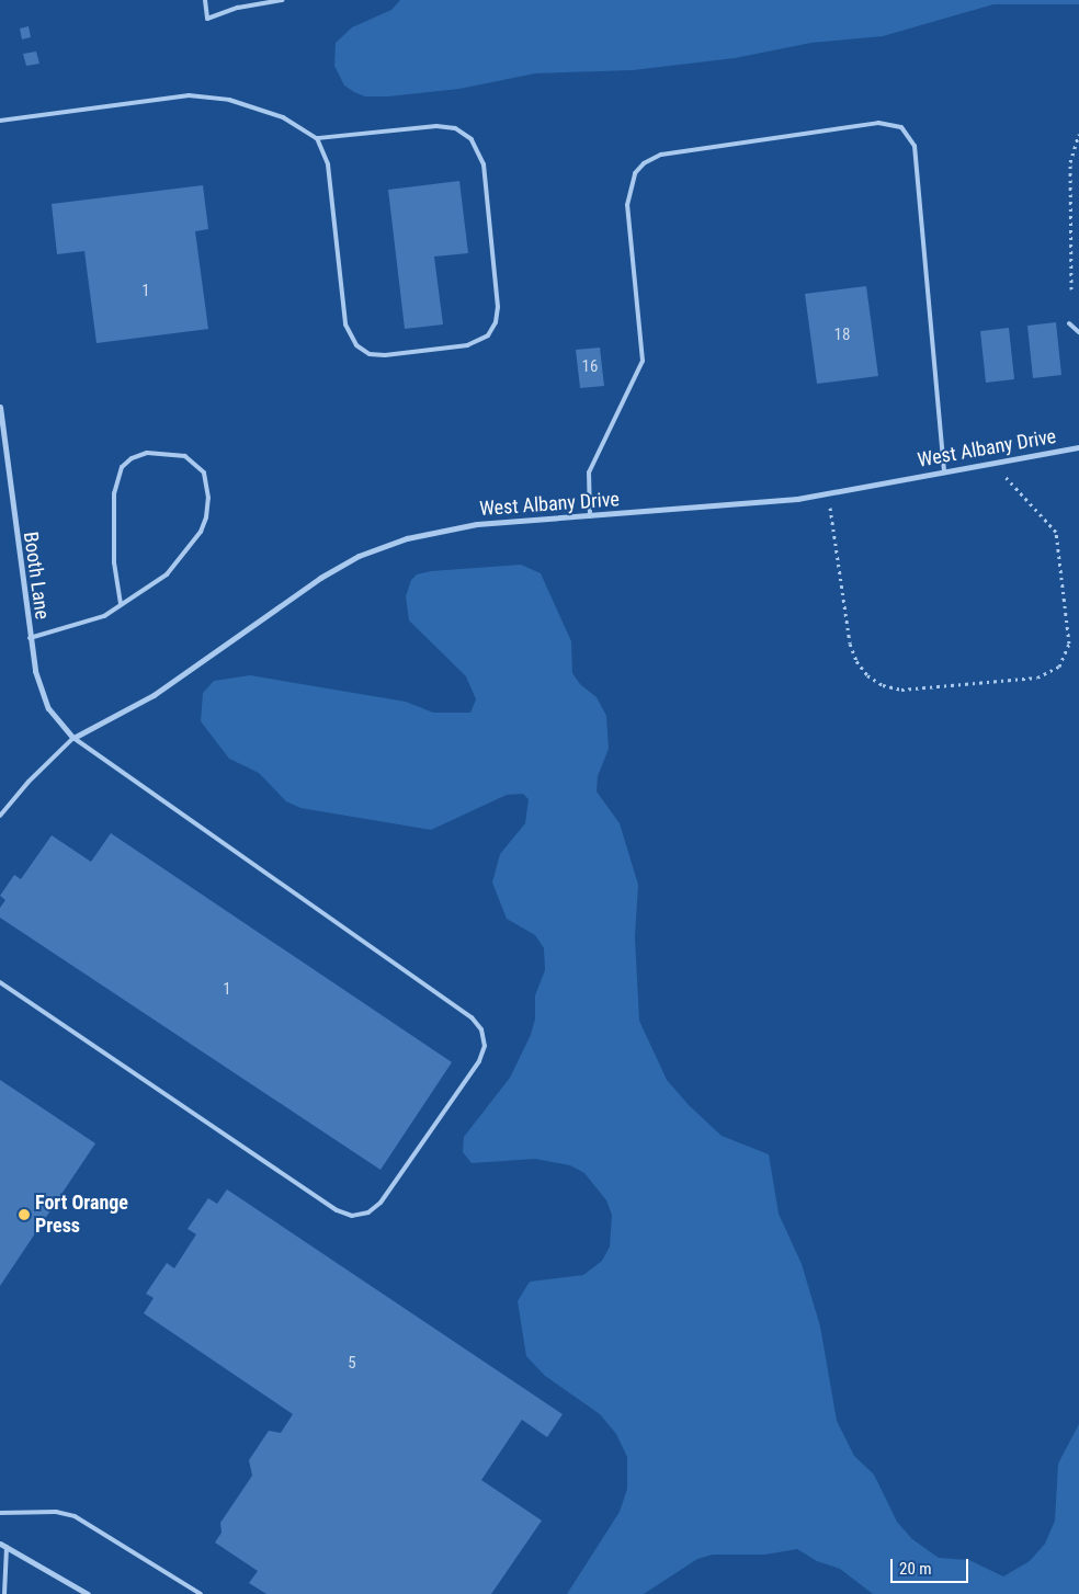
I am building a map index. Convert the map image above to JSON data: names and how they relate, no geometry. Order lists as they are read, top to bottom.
{
  "streets": {
    "street": ["West Albany Drive", "Booth Lane"]
  },
  "crossings": [
    ["West Albany Drive", "Booth Lane"]
  ],
  "places": ["Fort Orange Press"],
  "house_numbers": [
    "1",
    "18",
    "16",
    "1",
    "5"
  ],
  "scale_bar": "20 m"
}
